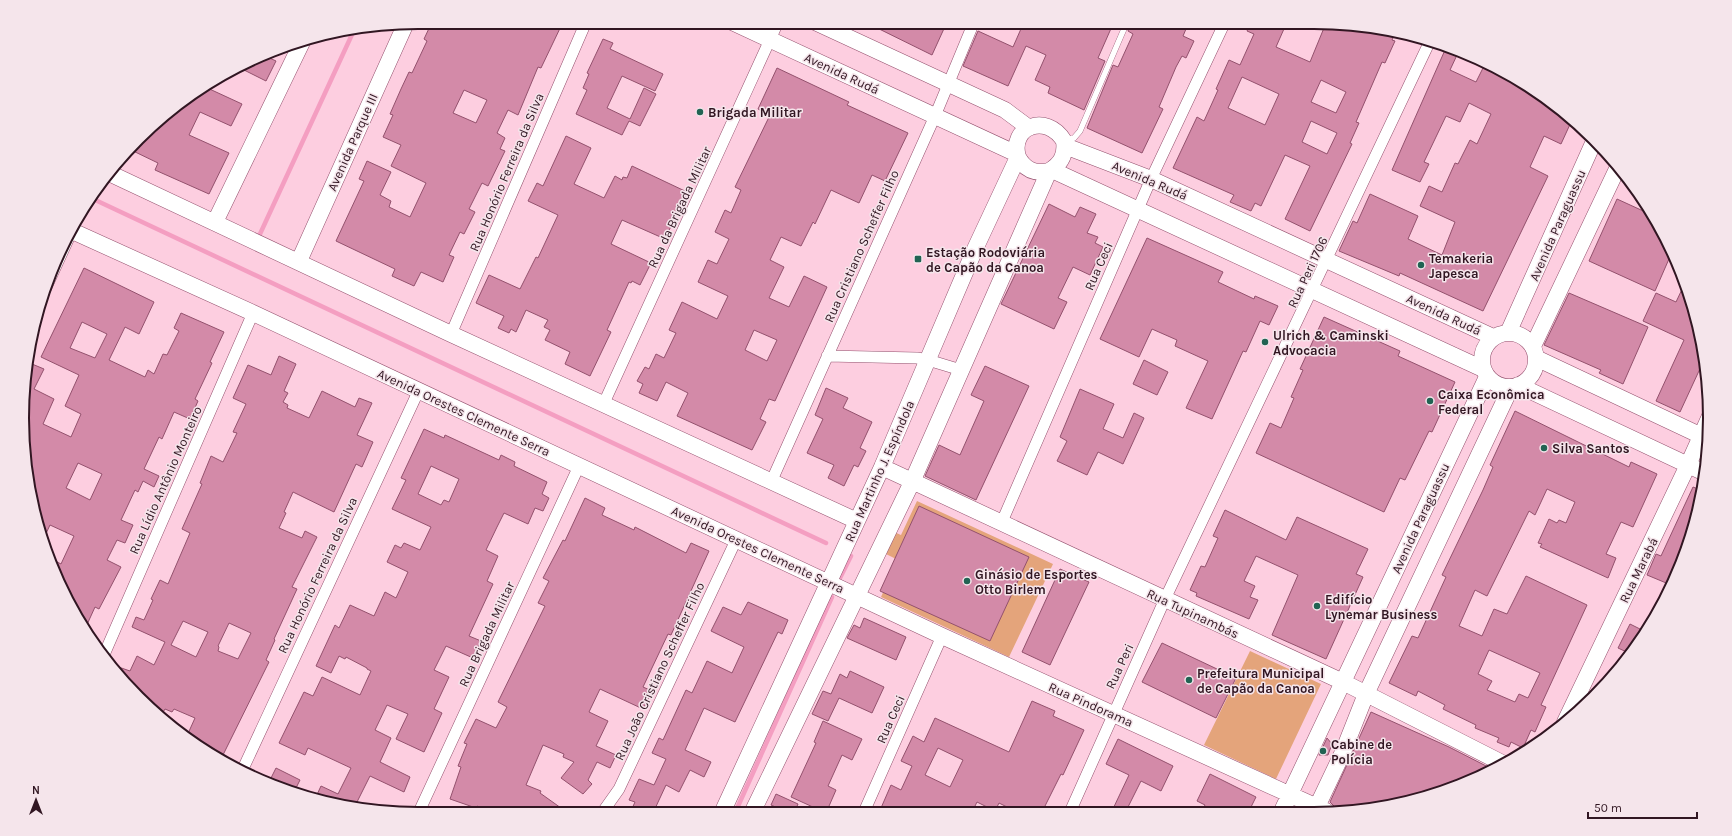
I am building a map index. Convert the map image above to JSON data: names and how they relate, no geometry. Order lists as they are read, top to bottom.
{
  "streets": {
    "main road": [
      "Avenida Rudá",
      "Avenida Parque III",
      "Avenida Paraguassu",
      "Avenida Orestes Clemente Serra",
      "Rua Martinho J. Espíndola",
      "Rua Marabá",
      "Rua Tupinambás",
      "Rua Pindorama"
    ],
    "street": [
      "Rua Honório Ferreira da Silva",
      "Rua da Brigada Militar",
      "Rua Cristiano Scheffer Filho",
      "Rua Ceci",
      "Rua Peri 1706",
      "Rua Lídio Antônio Monteiro",
      "Rua Brigada Militar",
      "Rua Peri",
      "Rua João Cristiano Scheffer Filho"
    ]
  },
  "crossings": [
    ["Avenida Rudá", "Rua da Brigada Militar"],
    ["Avenida Rudá", "Avenida Paraguassu"],
    ["Avenida Rudá", "Rua Cristiano Scheffer Filho"],
    ["Avenida Rudá", "Rua Ceci"],
    ["Avenida Rudá", "Rua Peri 1706"],
    ["Avenida Rudá", "Rua Martinho J. Espíndola"],
    ["Rua Honório Ferreira da Silva", "Avenida Orestes Clemente Serra"],
    ["Avenida Paraguassu", "Rua Tupinambás"],
    ["Avenida Paraguassu", "Rua Pindorama"],
    ["Rua Ceci", "Rua Tupinambás"],
    ["Rua Ceci", "Rua Pindorama"],
    ["Rua Peri 1706", "Rua Tupinambás"],
    ["Rua Peri 1706", "Rua Peri"],
    ["Avenida Orestes Clemente Serra", "Rua Martinho J. Espíndola"],
    ["Avenida Orestes Clemente Serra", "Rua Lídio Antônio Monteiro"],
    ["Avenida Orestes Clemente Serra", "Rua Brigada Militar"],
    ["Avenida Orestes Clemente Serra", "Rua João Cristiano Scheffer Filho"],
    ["Avenida Orestes Clemente Serra", "Rua Pindorama"],
    ["Rua Martinho J. Espíndola", "Rua Tupinambás"],
    ["Rua Tupinambás", "Rua Peri"],
    ["Rua Peri", "Rua Pindorama"]
  ],
  "places": {
    "other": [
      "Brigada Militar",
      "Temakeria Japesca",
      "Ulrich & Caminski Advocacia",
      "Caixa Econômica Federal",
      "Silva Santos",
      "Ginásio de Esportes Otto Birlem",
      "Edifício Lynemar Business",
      "Prefeitura Municipal de Capão da Canoa",
      "Cabine de Polícia"
    ],
    "transit": ["Estação Rodoviária de Capão da Canoa"]
  },
  "scale_bar": "50 m",
  "north": "top"
}
